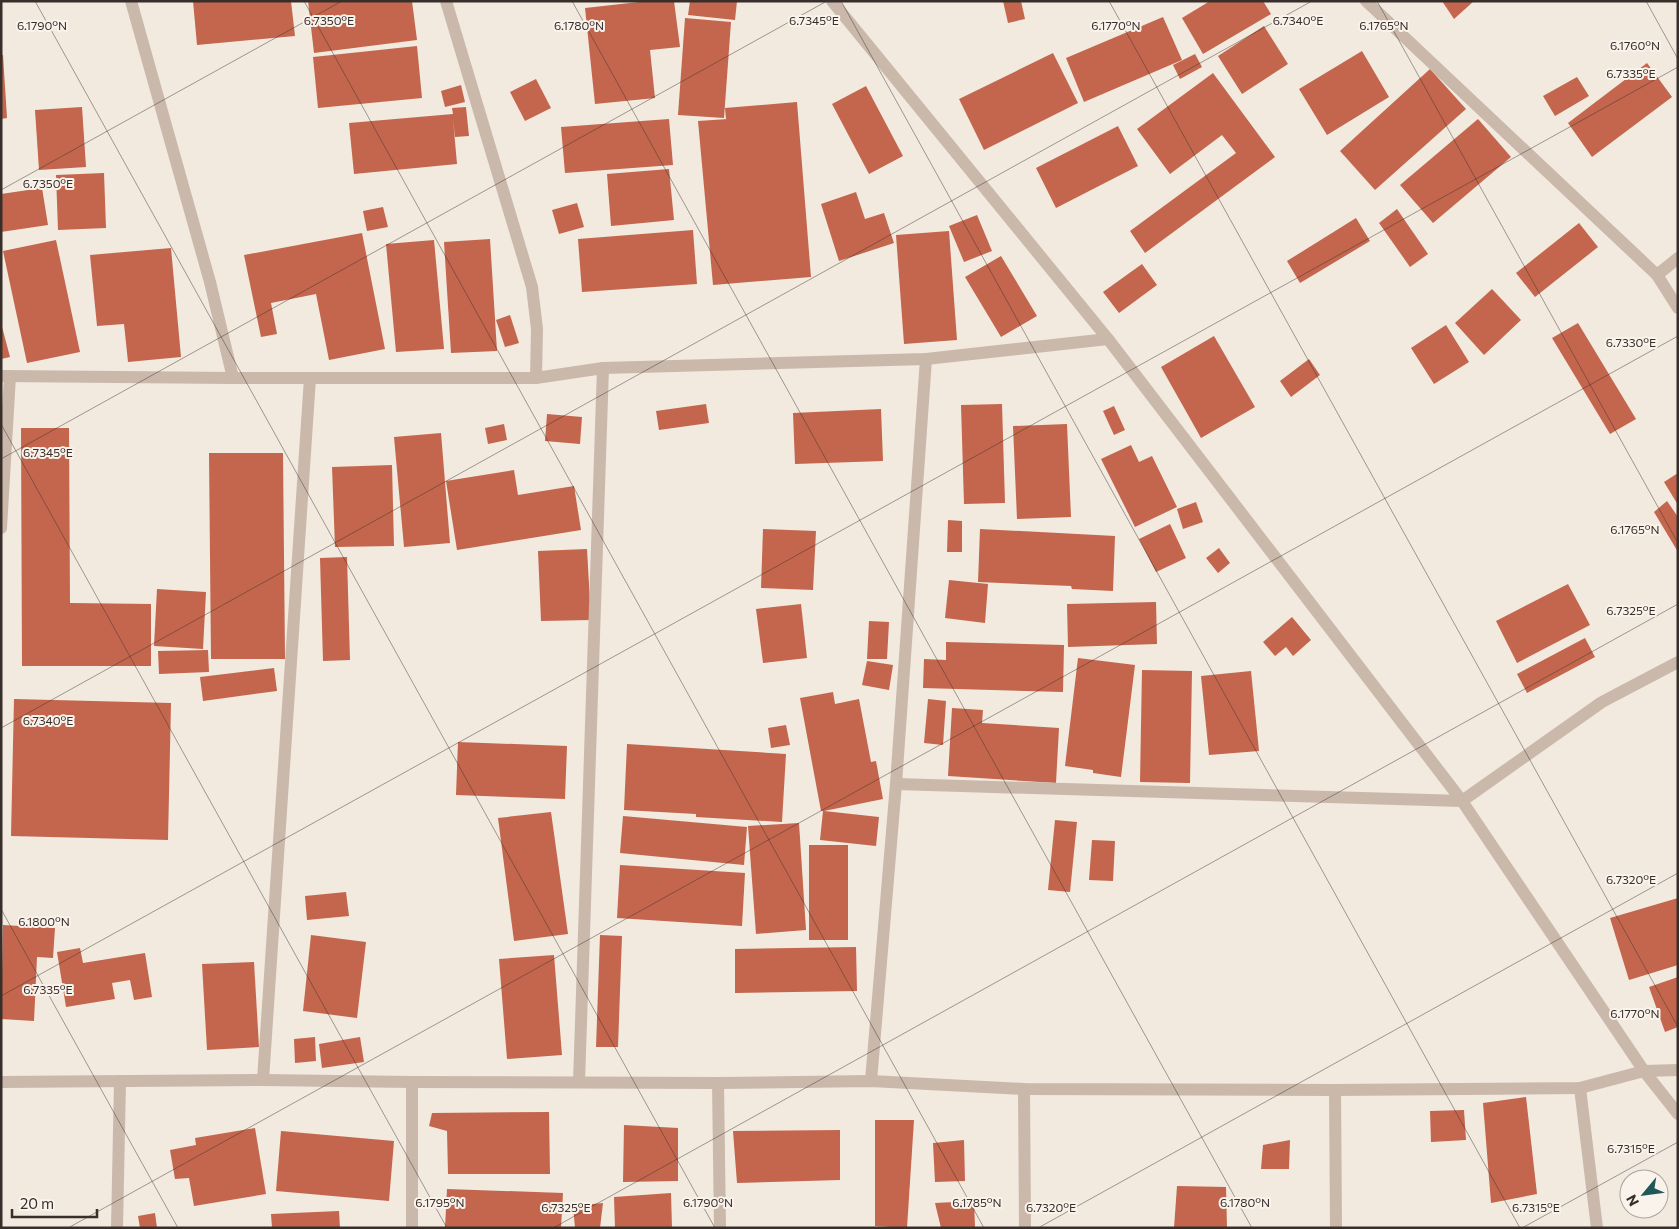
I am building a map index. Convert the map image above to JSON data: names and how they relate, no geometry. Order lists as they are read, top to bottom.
{
  "scale_bar": "20 m",
  "north": "bottom left",
  "coordinates": [
    "6.7350°E",
    "6.7345°E",
    "6.7340°E",
    "6.1790°N",
    "6.1780°N",
    "6.1770°N",
    "6.1765°N",
    "6.1760°N",
    "6.7335°E",
    "6.7330°E",
    "6.7325°E",
    "6.7320°E",
    "6.1800°N",
    "6.7315°E",
    "6.1795°N",
    "6.1785°N"
  ]
}
